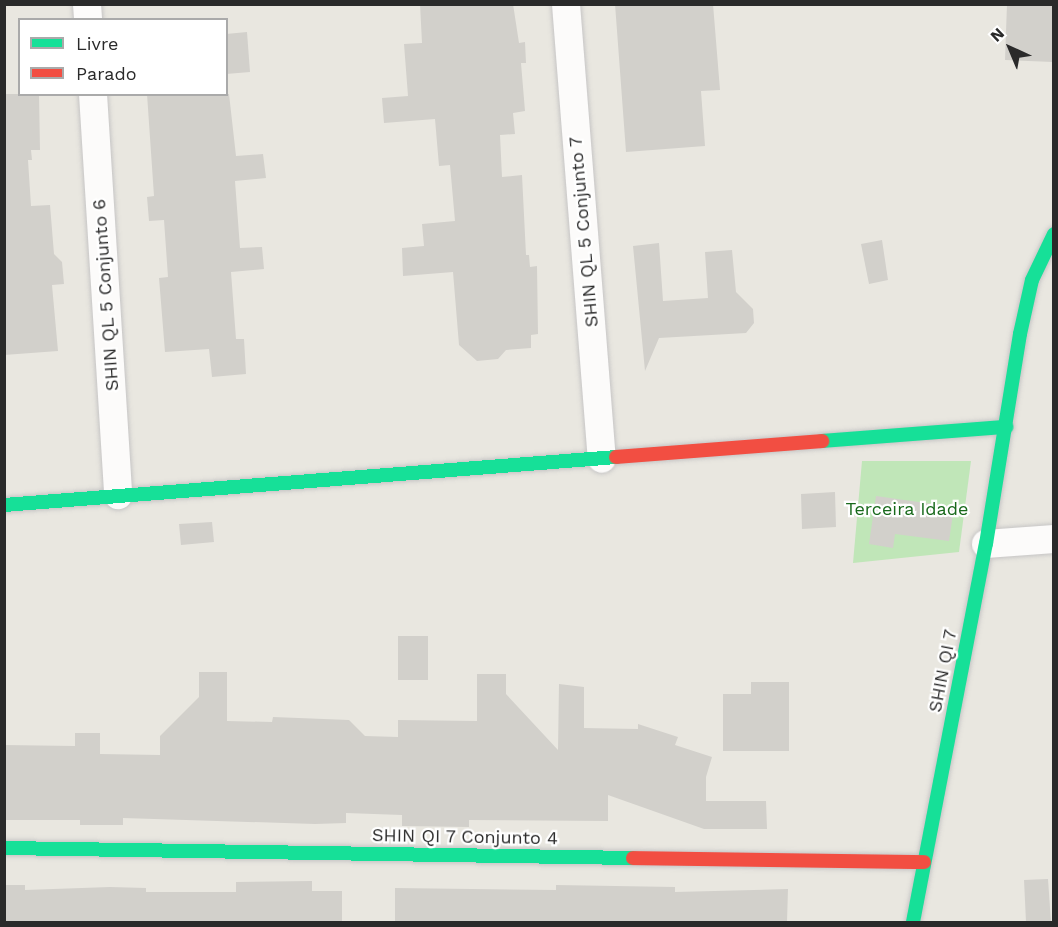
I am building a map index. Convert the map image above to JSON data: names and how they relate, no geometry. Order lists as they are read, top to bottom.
{
  "streets": {
    "street": [
      "SHIN QL 5 Conjunto 7",
      "SHIN QL 5 Conjunto 6",
      "SHIN QI 7",
      "SHIN QI 7 Conjunto 4"
    ]
  },
  "crossings": [
    ["SHIN QI 7", "SHIN QI 7 Conjunto 4"]
  ],
  "parks": ["Terceira Idade"],
  "legend": ["Livre", "Parado"],
  "north": "top left"
}
